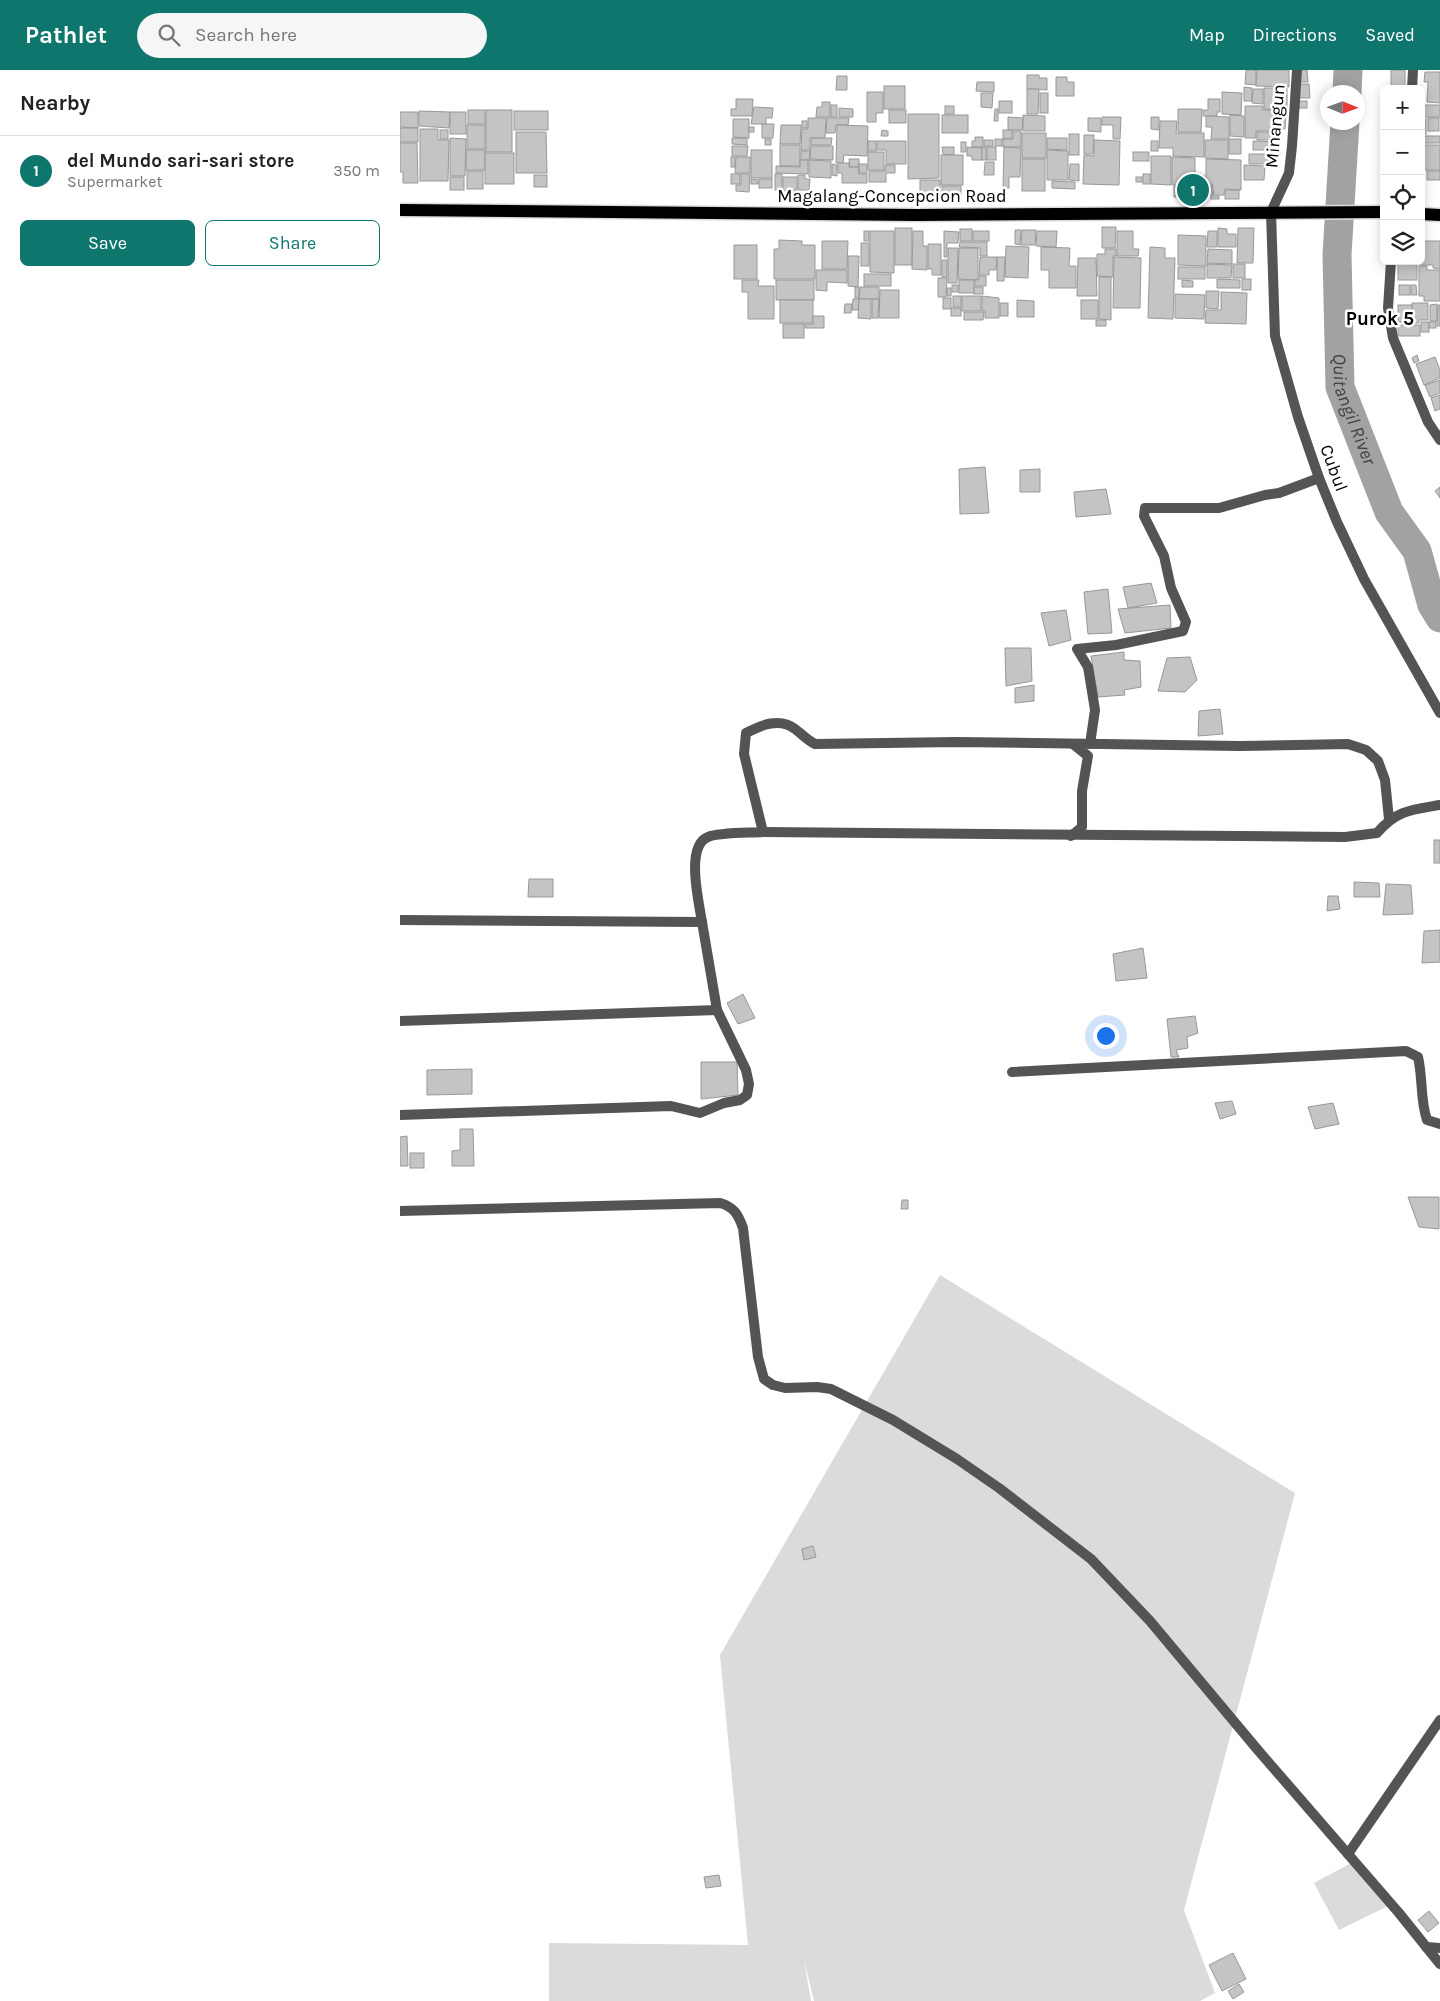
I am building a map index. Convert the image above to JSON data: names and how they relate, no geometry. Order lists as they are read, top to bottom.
{
  "streets": {
    "main road": ["Magalang-Concepcion Road"],
    "street": ["Minangun", "Cubul"]
  },
  "crossings": [
    ["Minangun", "Magalang-Concepcion Road"],
    ["Minangun", "Cubul"],
    ["Magalang-Concepcion Road", "Cubul"]
  ],
  "districts": ["Purok 5"],
  "water": ["Quitangil River"],
  "north": "right",
  "page": {
    "header": "Pathlet",
    "search": "Search here",
    "nav": ["Map", "Directions", "Saved"],
    "heading": "Nearby",
    "map_buttons": ["+", "−"],
    "list": [
      {
        "mark": "1",
        "name": "del Mundo sari-sari store",
        "note": "Supermarket",
        "value": "350 m"
      }
    ],
    "pins": "1",
    "buttons": ["Save", "Share"]
  }
}
